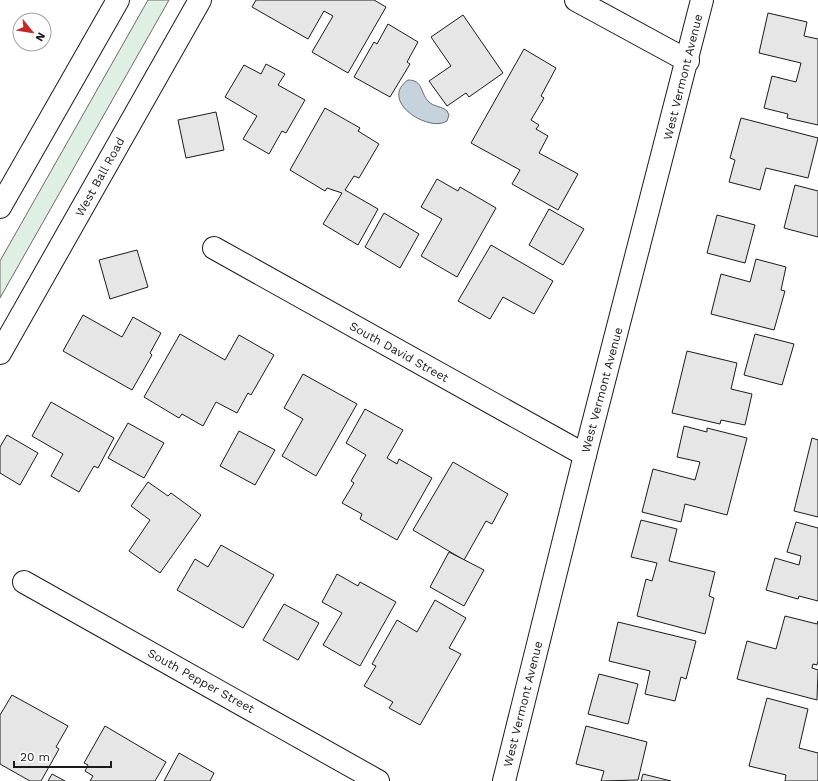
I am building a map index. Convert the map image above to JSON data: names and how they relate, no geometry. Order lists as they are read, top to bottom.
{
  "streets": {
    "street": [
      "West Vermont Avenue",
      "West Ball Road",
      "South David Street",
      "South Pepper Street"
    ]
  },
  "crossings": [
    ["West Vermont Avenue", "South David Street"]
  ],
  "scale_bar": "20 m",
  "north": "bottom right"
}
